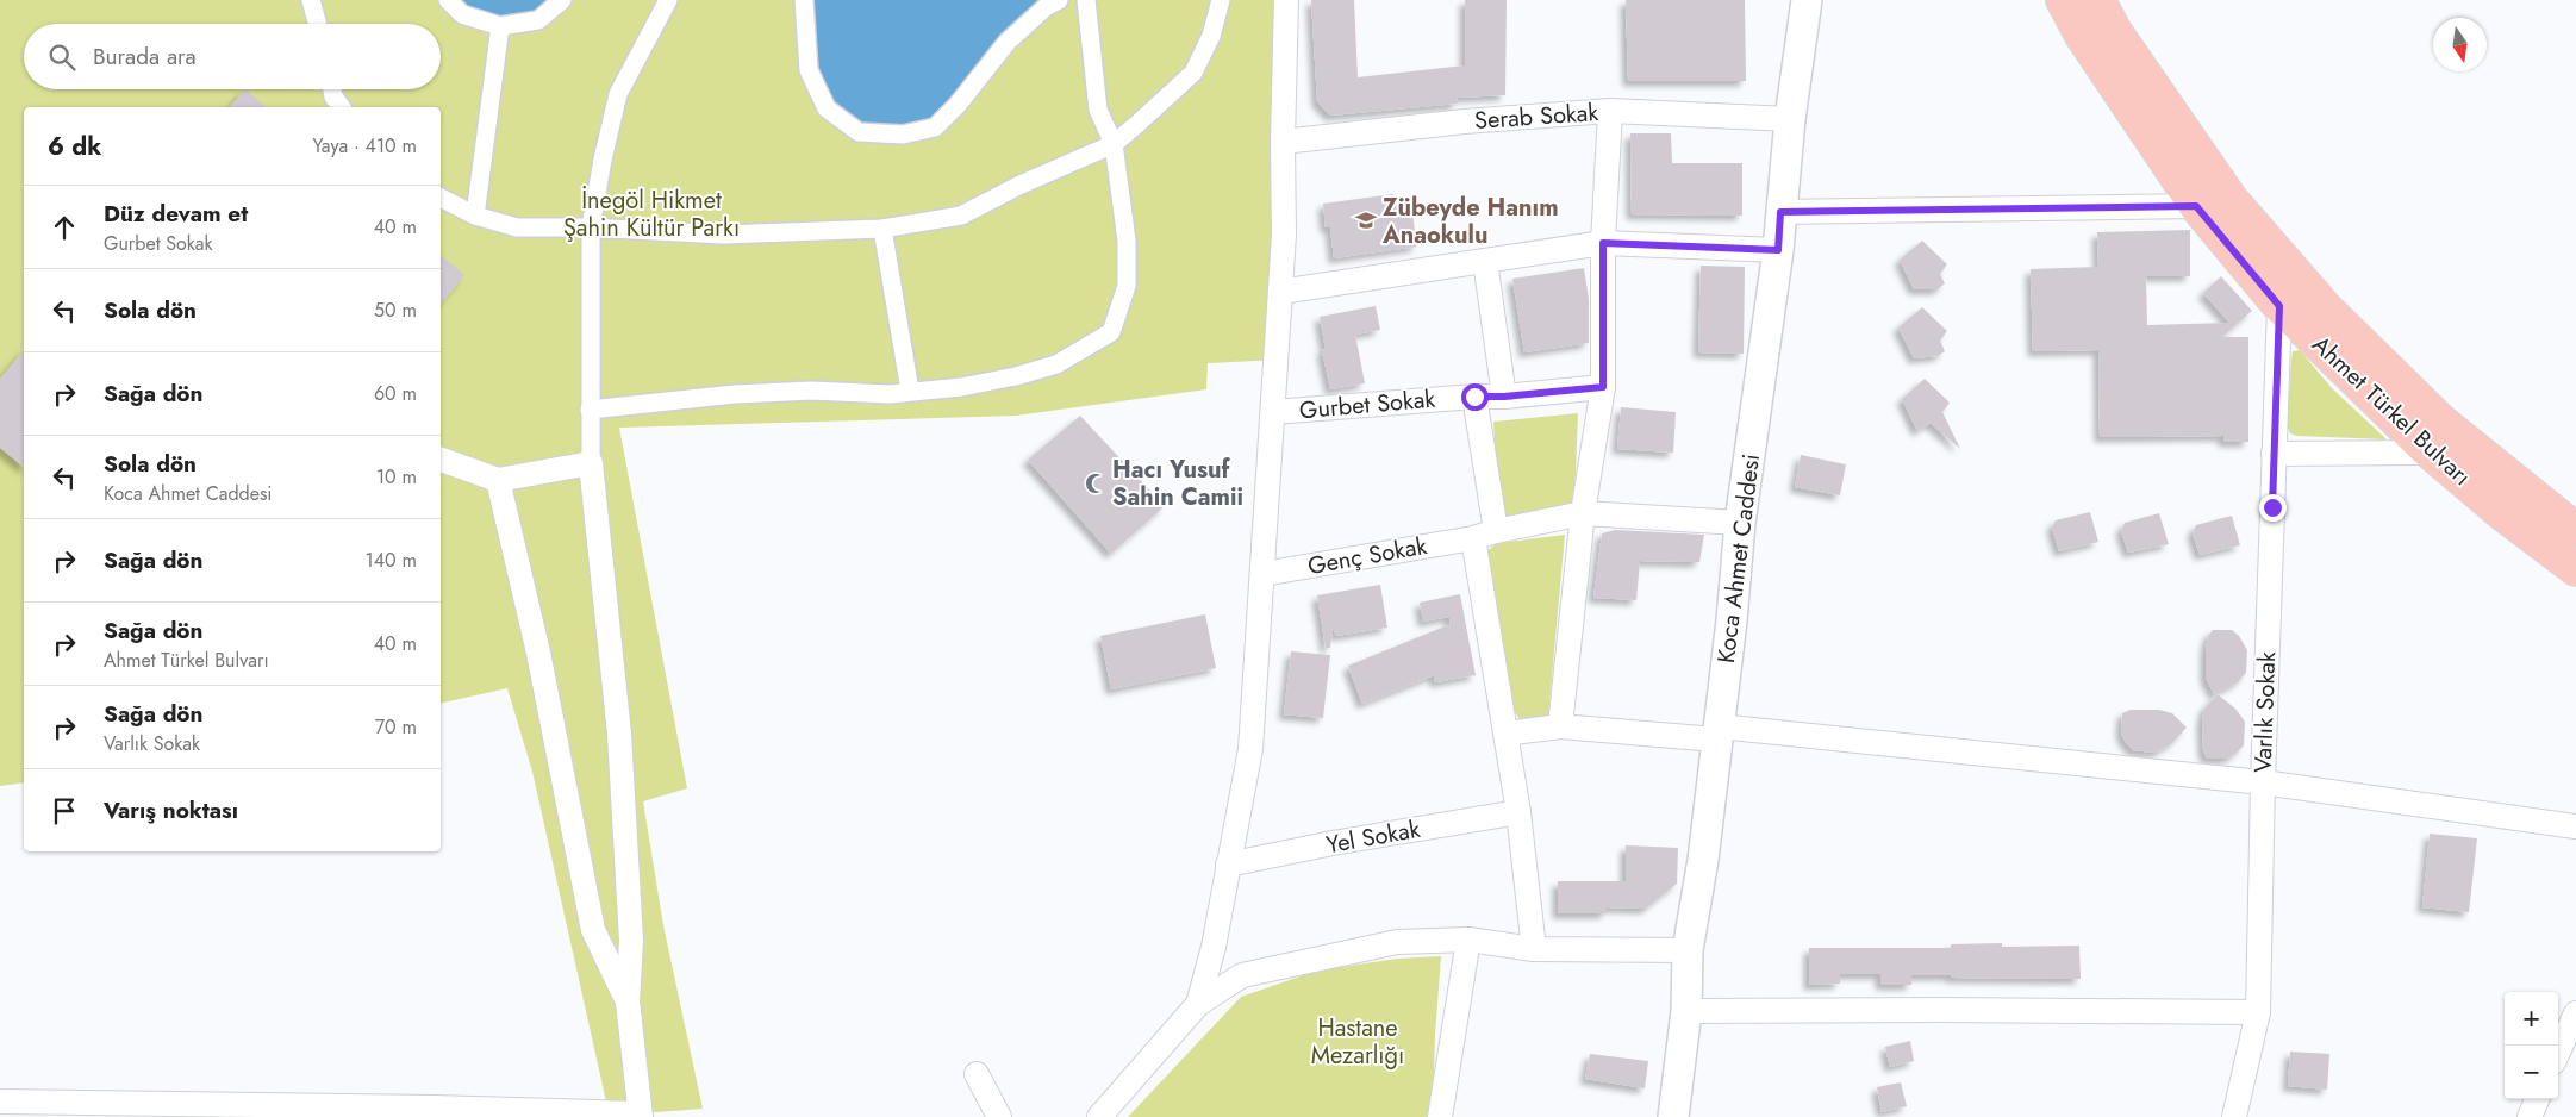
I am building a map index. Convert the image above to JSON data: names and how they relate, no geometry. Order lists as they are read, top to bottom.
{
  "streets": {
    "main road": ["Ahmet Türkel Bulvarı"],
    "street": [
      "Serab Sokak",
      "Gurbet Sokak",
      "Genç Sokak",
      "Koca Ahmet Caddesi",
      "Varlık Sokak",
      "Yel Sokak"
    ]
  },
  "crossings": [
    ["Serab Sokak", "Koca Ahmet Caddesi"],
    ["Ahmet Türkel Bulvarı", "Varlık Sokak"],
    ["Genç Sokak", "Koca Ahmet Caddesi"]
  ],
  "parks": ["İnegöl Hikmet Şahin Kültür Parkı", "Hastane Mezarlığı"],
  "places": {
    "school or university": ["Zübeyde Hanım Anaokulu"],
    "mosque": ["Hacı Yusuf Sahin Camii"]
  },
  "north": "bottom",
  "page": {
    "search": "Burada ara",
    "heading": ["6 dk", "Yaya · 410 m"],
    "list": [
      ["Düz devam et", "Gurbet Sokak", "40 m"],
      ["Sola dön", "50 m"],
      ["Sağa dön", "60 m"],
      ["Sola dön", "Koca Ahmet Caddesi", "10 m"],
      ["Sağa dön", "140 m"],
      ["Sağa dön", "Ahmet Türkel Bulvarı", "40 m"],
      ["Sağa dön", "Varlık Sokak", "70 m"],
      "Varış noktası"
    ],
    "map_buttons": ["+", "−"]
  }
}
